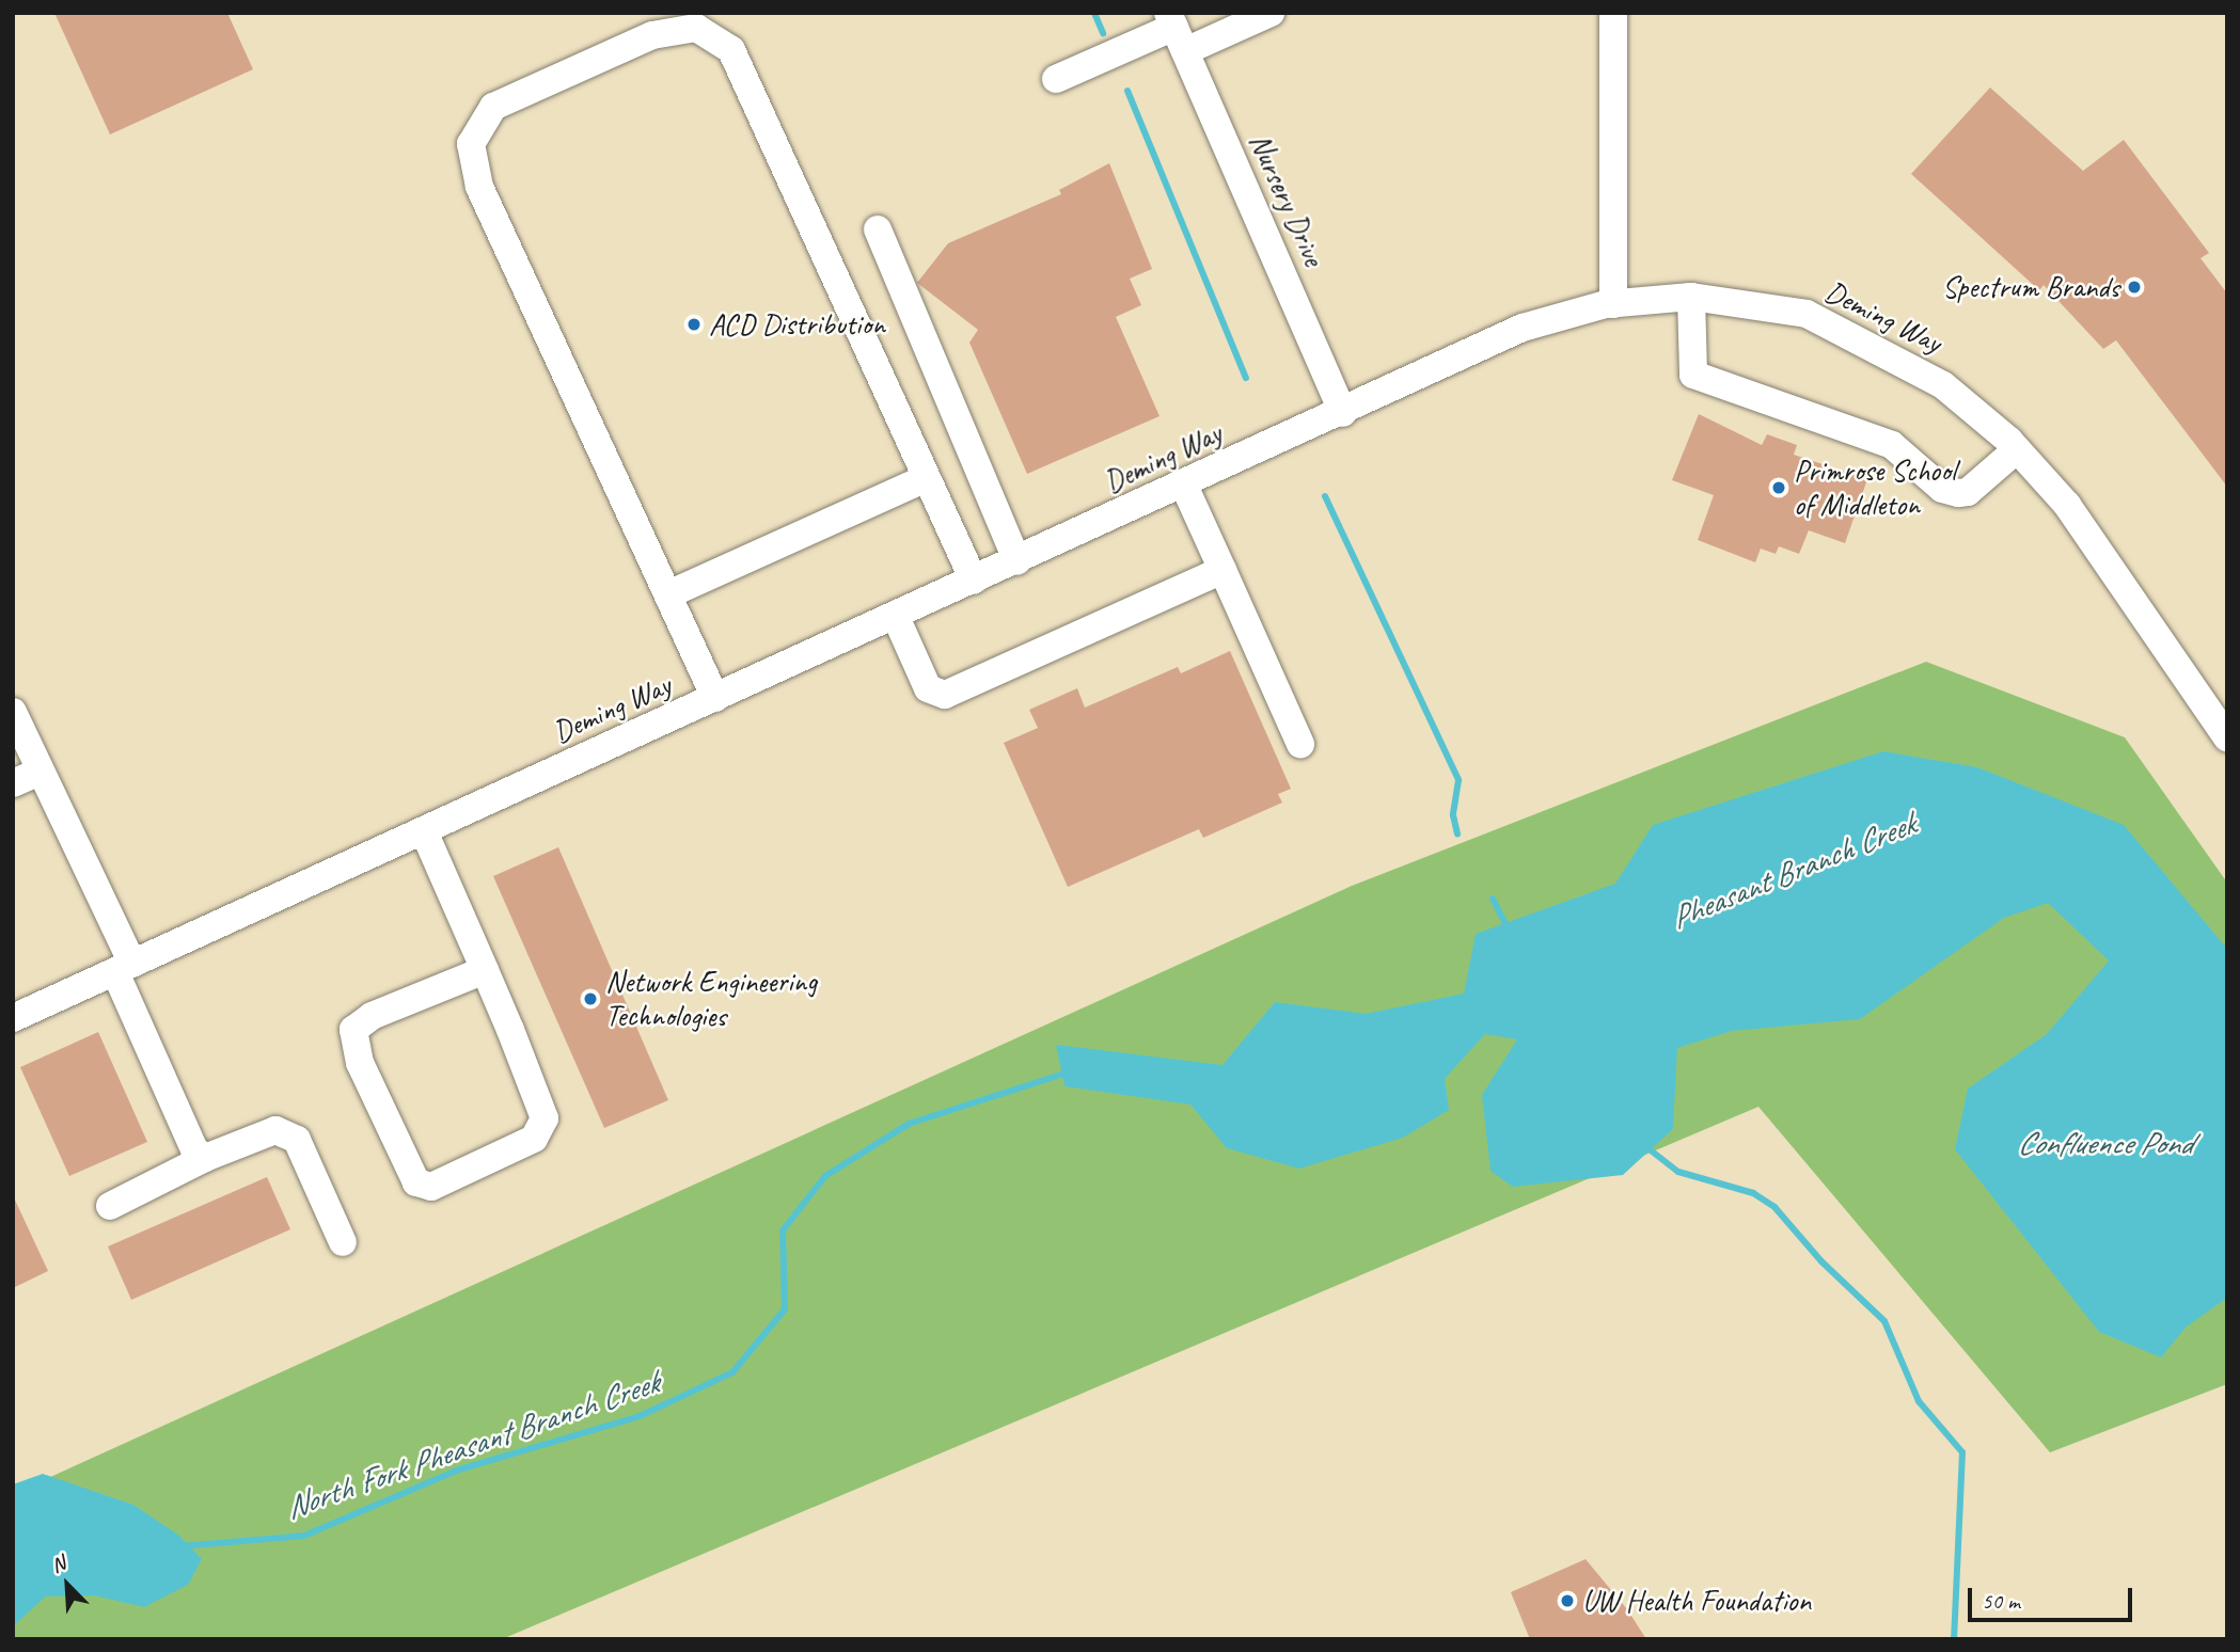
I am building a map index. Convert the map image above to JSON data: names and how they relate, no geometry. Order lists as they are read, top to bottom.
{
  "streets": {
    "street": ["Nursery Drive", "Deming Way"]
  },
  "crossings": [
    ["Nursery Drive", "Deming Way"]
  ],
  "water": ["Pheasant Branch Creek", "Confluence Pond", "North Fork Pheasant Branch Creek"],
  "places": [
    "Spectrum Brands",
    "ACD Distribution",
    "Primrose School of Middleton",
    "Network Engineering Technologies",
    "UW Health Foundation"
  ],
  "scale_bar": "50 m",
  "north": "top left"
}
